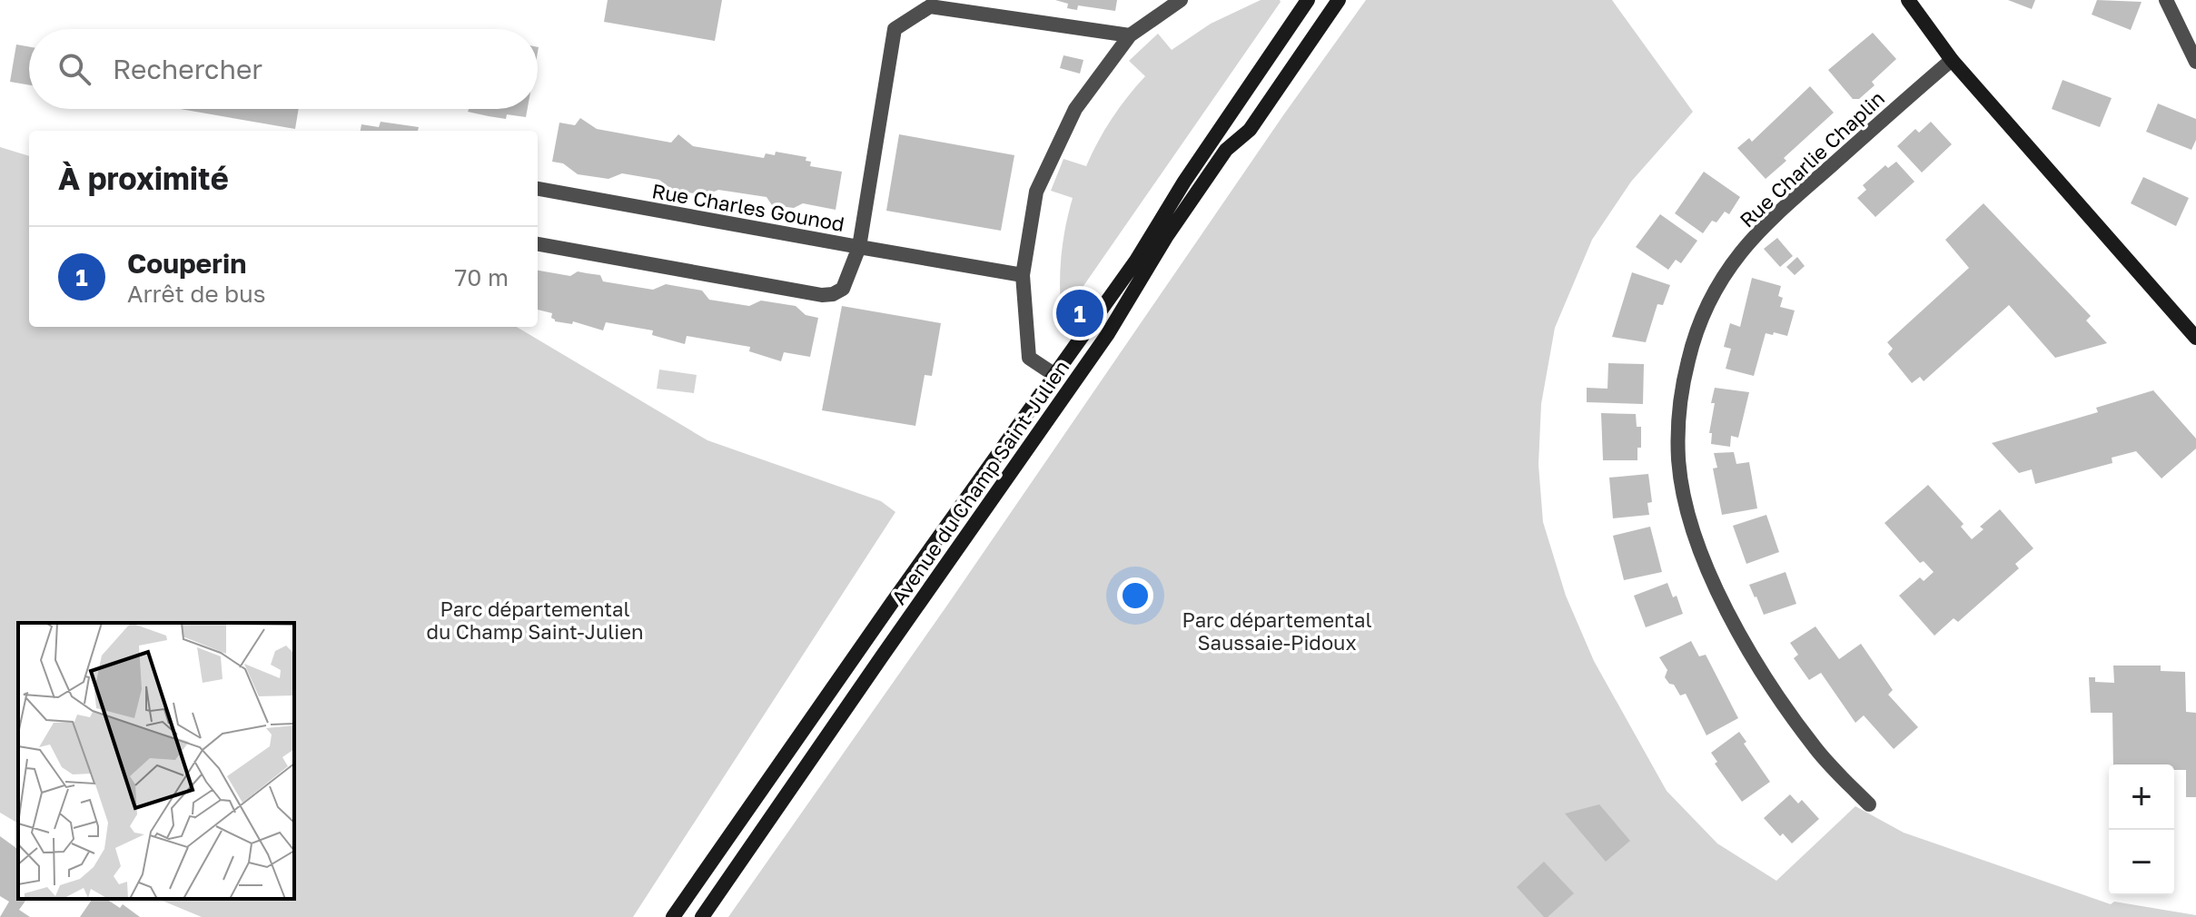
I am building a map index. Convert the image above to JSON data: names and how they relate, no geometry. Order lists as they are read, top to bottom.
{
  "streets": {
    "main road": ["Avenue du Champ Saint-Julien"],
    "street": ["Rue Charlie Chaplin", "Rue Charles Gounod"]
  },
  "parks": ["Parc départemental du Champ Saint-Julien", "Parc départemental Saussaie-Pidoux"],
  "page": {
    "search": "Rechercher",
    "heading": "À proximité",
    "list": [
      {
        "mark": "1",
        "name": "Couperin",
        "note": "Arrêt de bus",
        "value": "70 m"
      }
    ],
    "pins": "1",
    "map_buttons": ["+", "−"]
  }
}
